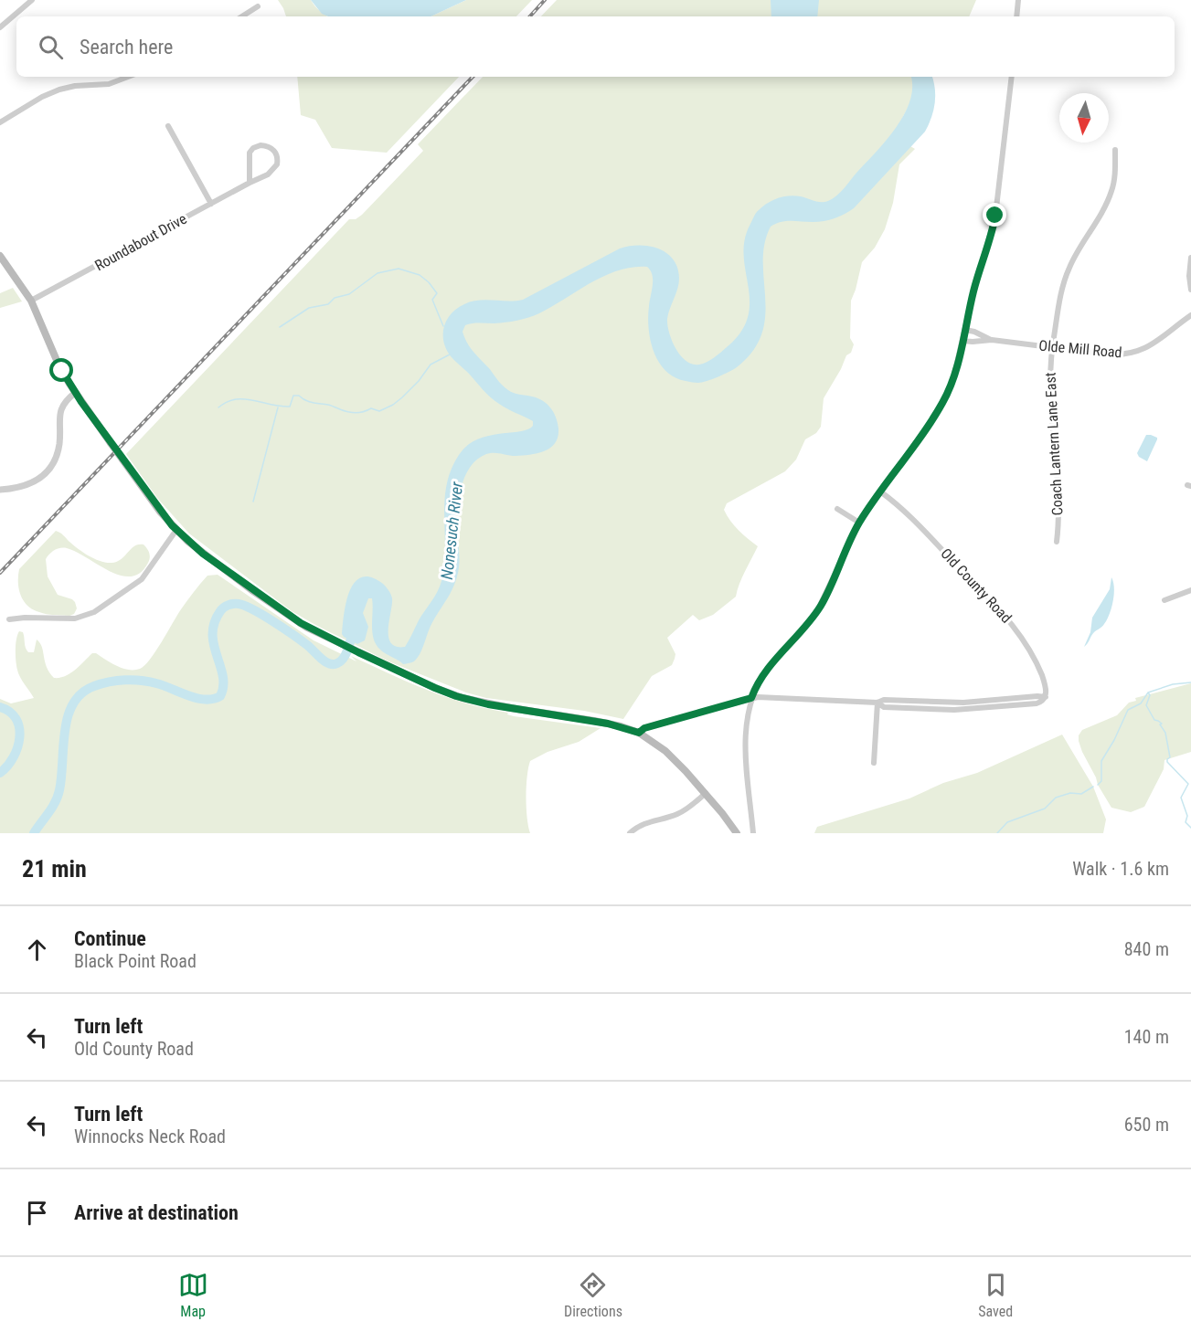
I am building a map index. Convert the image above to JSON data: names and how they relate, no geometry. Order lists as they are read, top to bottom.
{
  "streets": {
    "street": [
      "Roundabout Drive",
      "Olde Mill Road",
      "Coach Lantern Lane East",
      "Old County Road"
    ]
  },
  "crossings": [
    ["Olde Mill Road", "Coach Lantern Lane East"]
  ],
  "water": ["Nonesuch River"],
  "north": "bottom",
  "page": {
    "search": "Search here",
    "heading": ["21 min", "Walk · 1.6 km"],
    "list": [
      ["Continue", "Black Point Road", "840 m"],
      ["Turn left", "Old County Road", "140 m"],
      ["Turn left", "Winnocks Neck Road", "650 m"],
      "Arrive at destination"
    ],
    "nav": ["Map", "Directions", "Saved"]
  }
}
